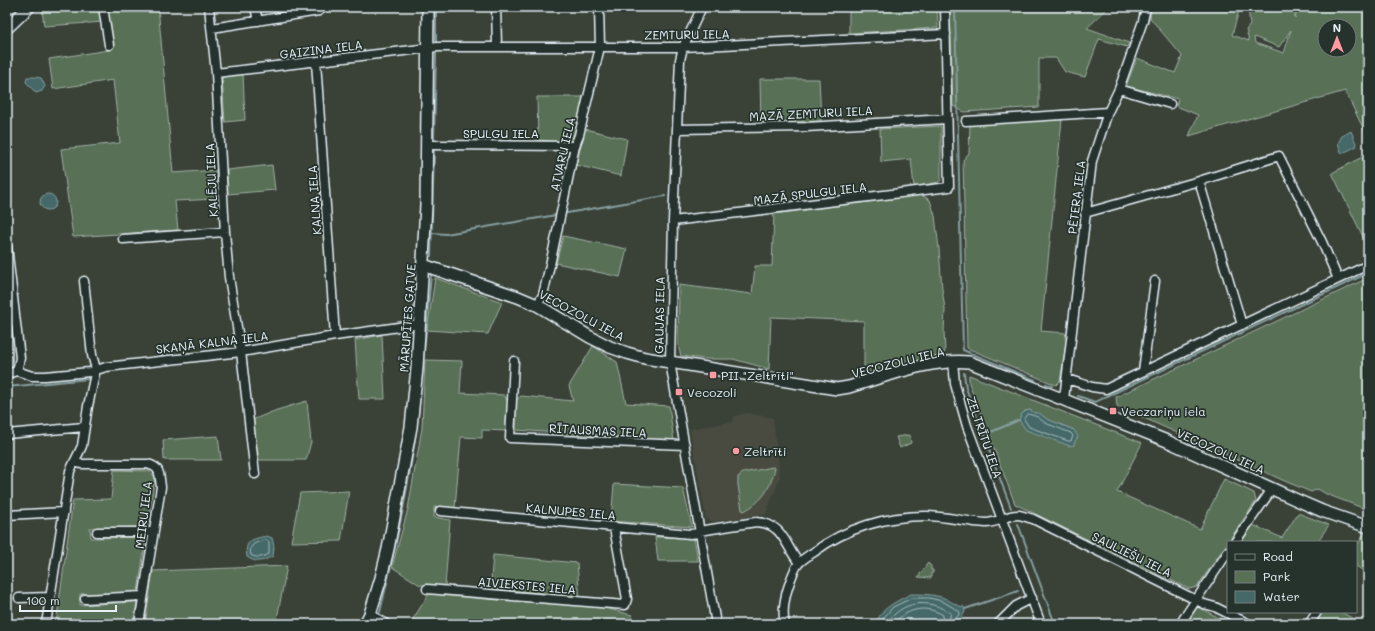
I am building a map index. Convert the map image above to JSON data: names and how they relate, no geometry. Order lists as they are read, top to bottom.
{
  "streets": {
    "street": [
      "ZEMTURU IELA",
      "GAIZIŅA IELA",
      "MAZĀ ZEMTURU IELA",
      "SPULGU IELA",
      "ATVARU IELA",
      "KALĒJU IELA",
      "MAZĀ SPULGU IELA",
      "PĒTERA IELA",
      "KALNA IELA",
      "VECOZOLU IELA",
      "GAUJAS IELA",
      "MĀRUPĪTES GATVE",
      "SKAŅĀ KALNA IELA",
      "RĪTAUSMAS IELA",
      "ZELTRĪTU IELA",
      "KALNUPES IELA",
      "MEIRU IELA",
      "SAULIEŠU IELA",
      "AIVIEKSTES IELA"
    ]
  },
  "crossings": [
    ["ZEMTURU IELA", "GAIZIŅA IELA"],
    ["ZEMTURU IELA", "ATVARU IELA"],
    ["ZEMTURU IELA", "GAUJAS IELA"],
    ["ZEMTURU IELA", "MĀRUPĪTES GATVE"],
    ["GAIZIŅA IELA", "KALĒJU IELA"],
    ["GAIZIŅA IELA", "KALNA IELA"],
    ["GAIZIŅA IELA", "MĀRUPĪTES GATVE"],
    ["MAZĀ ZEMTURU IELA", "MAZĀ SPULGU IELA"],
    ["MAZĀ ZEMTURU IELA", "GAUJAS IELA"],
    ["SPULGU IELA", "ATVARU IELA"],
    ["SPULGU IELA", "MĀRUPĪTES GATVE"],
    ["ATVARU IELA", "VECOZOLU IELA"],
    ["KALĒJU IELA", "SKAŅĀ KALNA IELA"],
    ["MAZĀ SPULGU IELA", "GAUJAS IELA"],
    ["PĒTERA IELA", "VECOZOLU IELA"],
    ["KALNA IELA", "SKAŅĀ KALNA IELA"],
    ["VECOZOLU IELA", "GAUJAS IELA"],
    ["VECOZOLU IELA", "MĀRUPĪTES GATVE"],
    ["VECOZOLU IELA", "ZELTRĪTU IELA"],
    ["GAUJAS IELA", "RĪTAUSMAS IELA"],
    ["GAUJAS IELA", "KALNUPES IELA"],
    ["MĀRUPĪTES GATVE", "SKAŅĀ KALNA IELA"],
    ["ZELTRĪTU IELA", "SAULIEŠU IELA"],
    ["KALNUPES IELA", "AIVIEKSTES IELA"]
  ],
  "places": {
    "transit": ["PII \"Zeltrīti\"", "Vecozoli", "Veczariņu iela"],
    "other": ["Zeltrīti"]
  },
  "legend": ["Road", "Park", "Water"],
  "scale_bar": "100 m",
  "north": "top"
}
